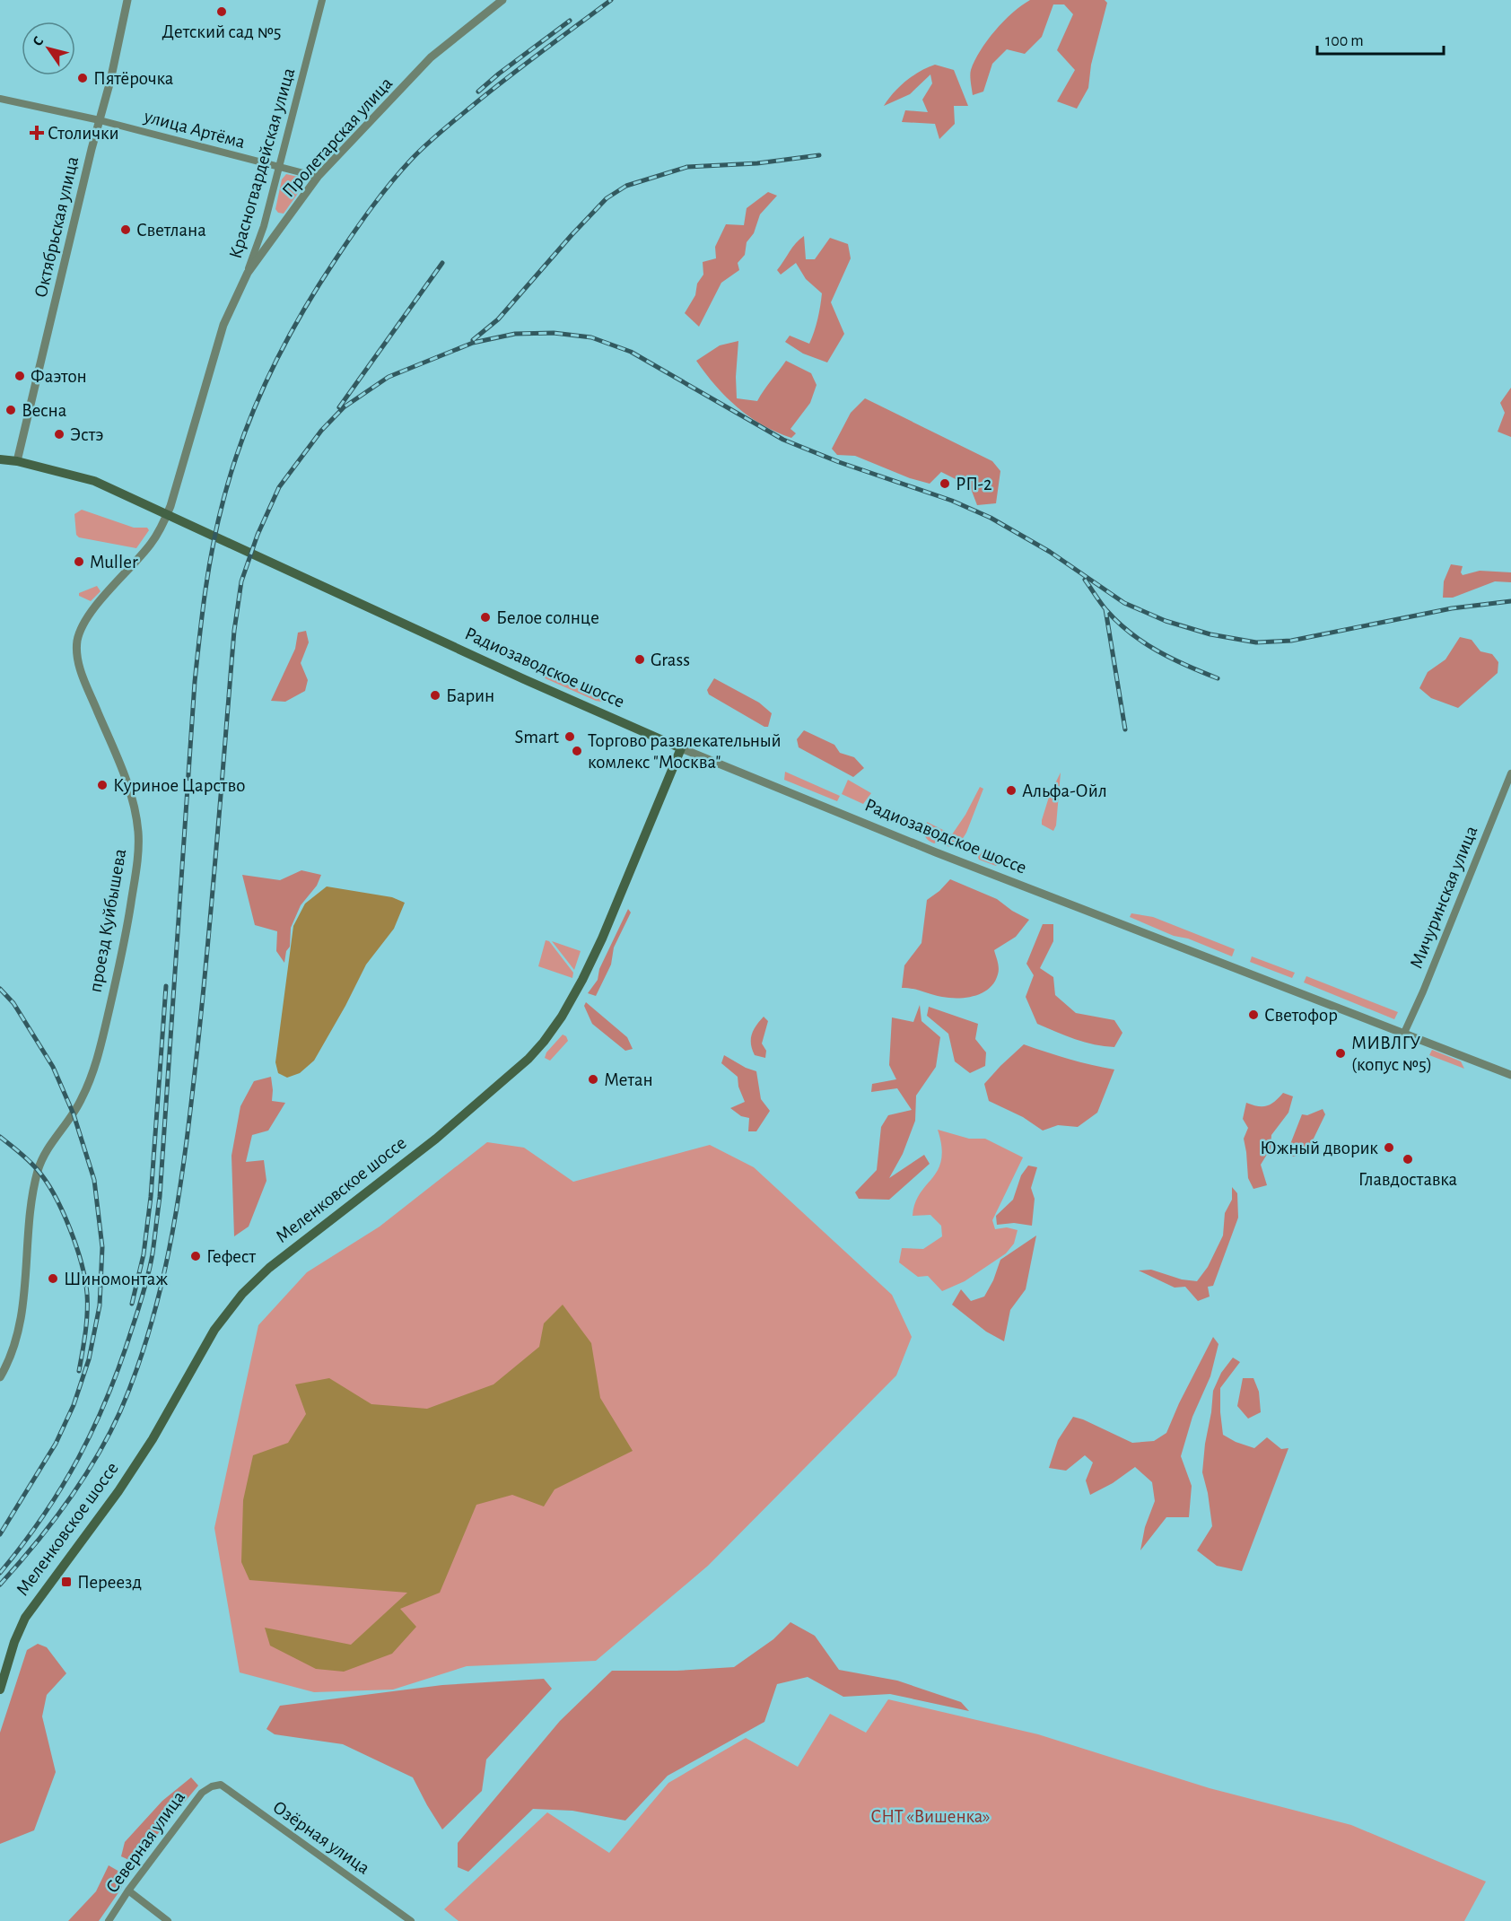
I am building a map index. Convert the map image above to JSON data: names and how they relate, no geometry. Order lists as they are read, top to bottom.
{
  "streets": {
    "main road": ["Радиозаводское шоссе", "Меленковское шоссе"],
    "street": [
      "улица Артёма",
      "Пролетарская улица",
      "Красногвардейская улица",
      "Октябрьская улица",
      "Мичуринская улица",
      "проезд Куйбышева",
      "Озёрная улица",
      "Северная улица"
    ]
  },
  "crossings": [
    ["улица Артёма", "Пролетарская улица"],
    ["улица Артёма", "Красногвардейская улица"],
    ["улица Артёма", "Октябрьская улица"],
    ["Пролетарская улица", "Красногвардейская улица"],
    ["Пролетарская улица", "проезд Куйбышева"],
    ["Октябрьская улица", "Радиозаводское шоссе"],
    ["Радиозаводское шоссе", "Мичуринская улица"],
    ["Радиозаводское шоссе", "Меленковское шоссе"],
    ["Озёрная улица", "Северная улица"]
  ],
  "parks": ["СНТ «Вишенка»"],
  "places": {
    "other": [
      "Детский сад №5",
      "Пятёрочка",
      "Светлана",
      "Фаэтон",
      "Весна",
      "Эстэ",
      "РП-2",
      "Muller",
      "Белое солнце",
      "Grass",
      "Барин",
      "Smart",
      "Торгово развлекательный комлекс \"Москва\"",
      "Куриное Царство",
      "Альфа-Ойл",
      "Светофор",
      "МИВЛГУ (копус №5)",
      "Метан",
      "Южный дворик",
      "Главдоставка",
      "Гефест",
      "Шиномонтаж"
    ],
    "health": ["Столички"],
    "transit": ["Переезд"]
  },
  "scale_bar": "100 m",
  "north": "top left"
}
